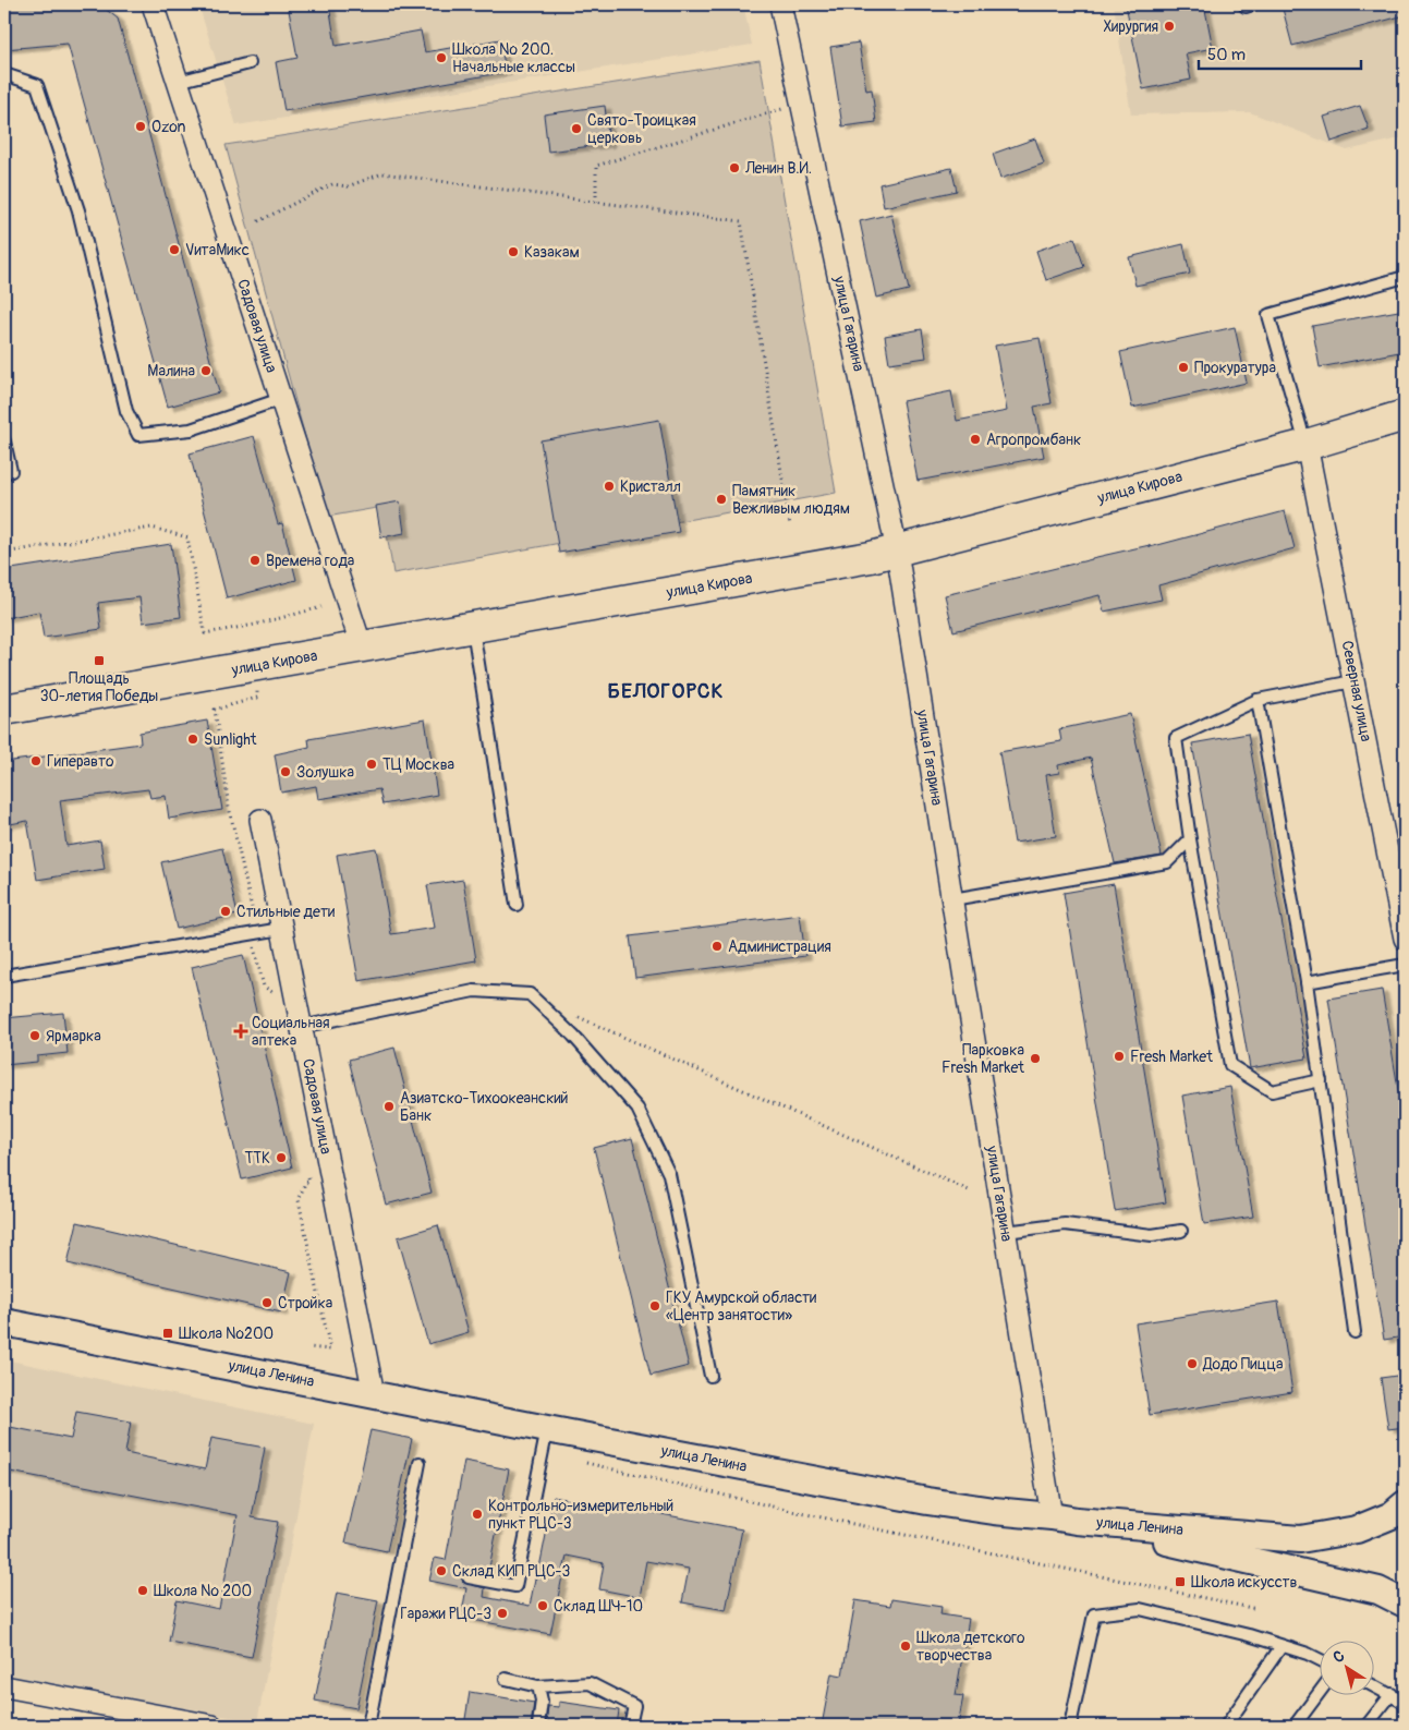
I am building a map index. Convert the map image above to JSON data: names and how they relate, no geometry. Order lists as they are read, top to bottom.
{
  "streets": {
    "main road": ["улица Кирова"],
    "street": [
      "улица Гагарина",
      "Садовая улица",
      "Северная улица",
      "улица Ленина"
    ]
  },
  "crossings": [
    ["улица Гагарина", "улица Кирова"],
    ["улица Гагарина", "улица Ленина"],
    ["Садовая улица", "улица Кирова"],
    ["Садовая улица", "улица Ленина"],
    ["улица Кирова", "Северная улица"]
  ],
  "districts": ["БЕЛОГОРСК"],
  "places": {
    "other": [
      "Хирургия",
      "Школа № 200. Начальные классы",
      "Ozon",
      "Свято-Троицкая церковь",
      "Ленин В.И.",
      "VитаМикс",
      "Казакам",
      "Прокуратура",
      "Малина",
      "Агропромбанк",
      "Кристалл",
      "Памятник Вежливым людям",
      "Времена года",
      "Sunlight",
      "Гиперавто",
      "ТЦ Москва",
      "Золушка",
      "Стильные дети",
      "Администрация",
      "Ярмарка",
      "Fresh Market",
      "Парковка Fresh Market",
      "Азиатско-Тихоокеанский Банк",
      "ТТК",
      "Стройка",
      "ГКУ Амурской области «Центр занятости»",
      "Додо Пицца",
      "Контрольно-измерительный пункт РЦС-3",
      "Склад КИП РЦС-3",
      "Школа № 200",
      "Склад ШЧ-10",
      "Гаражи РЦС-3",
      "Школа детского творчества"
    ],
    "transit": ["Площадь 30-летия Победы", "Школа №200", "Школа искусств"],
    "health": ["Социальная аптека"]
  },
  "scale_bar": "50 m",
  "north": "top left"
}
